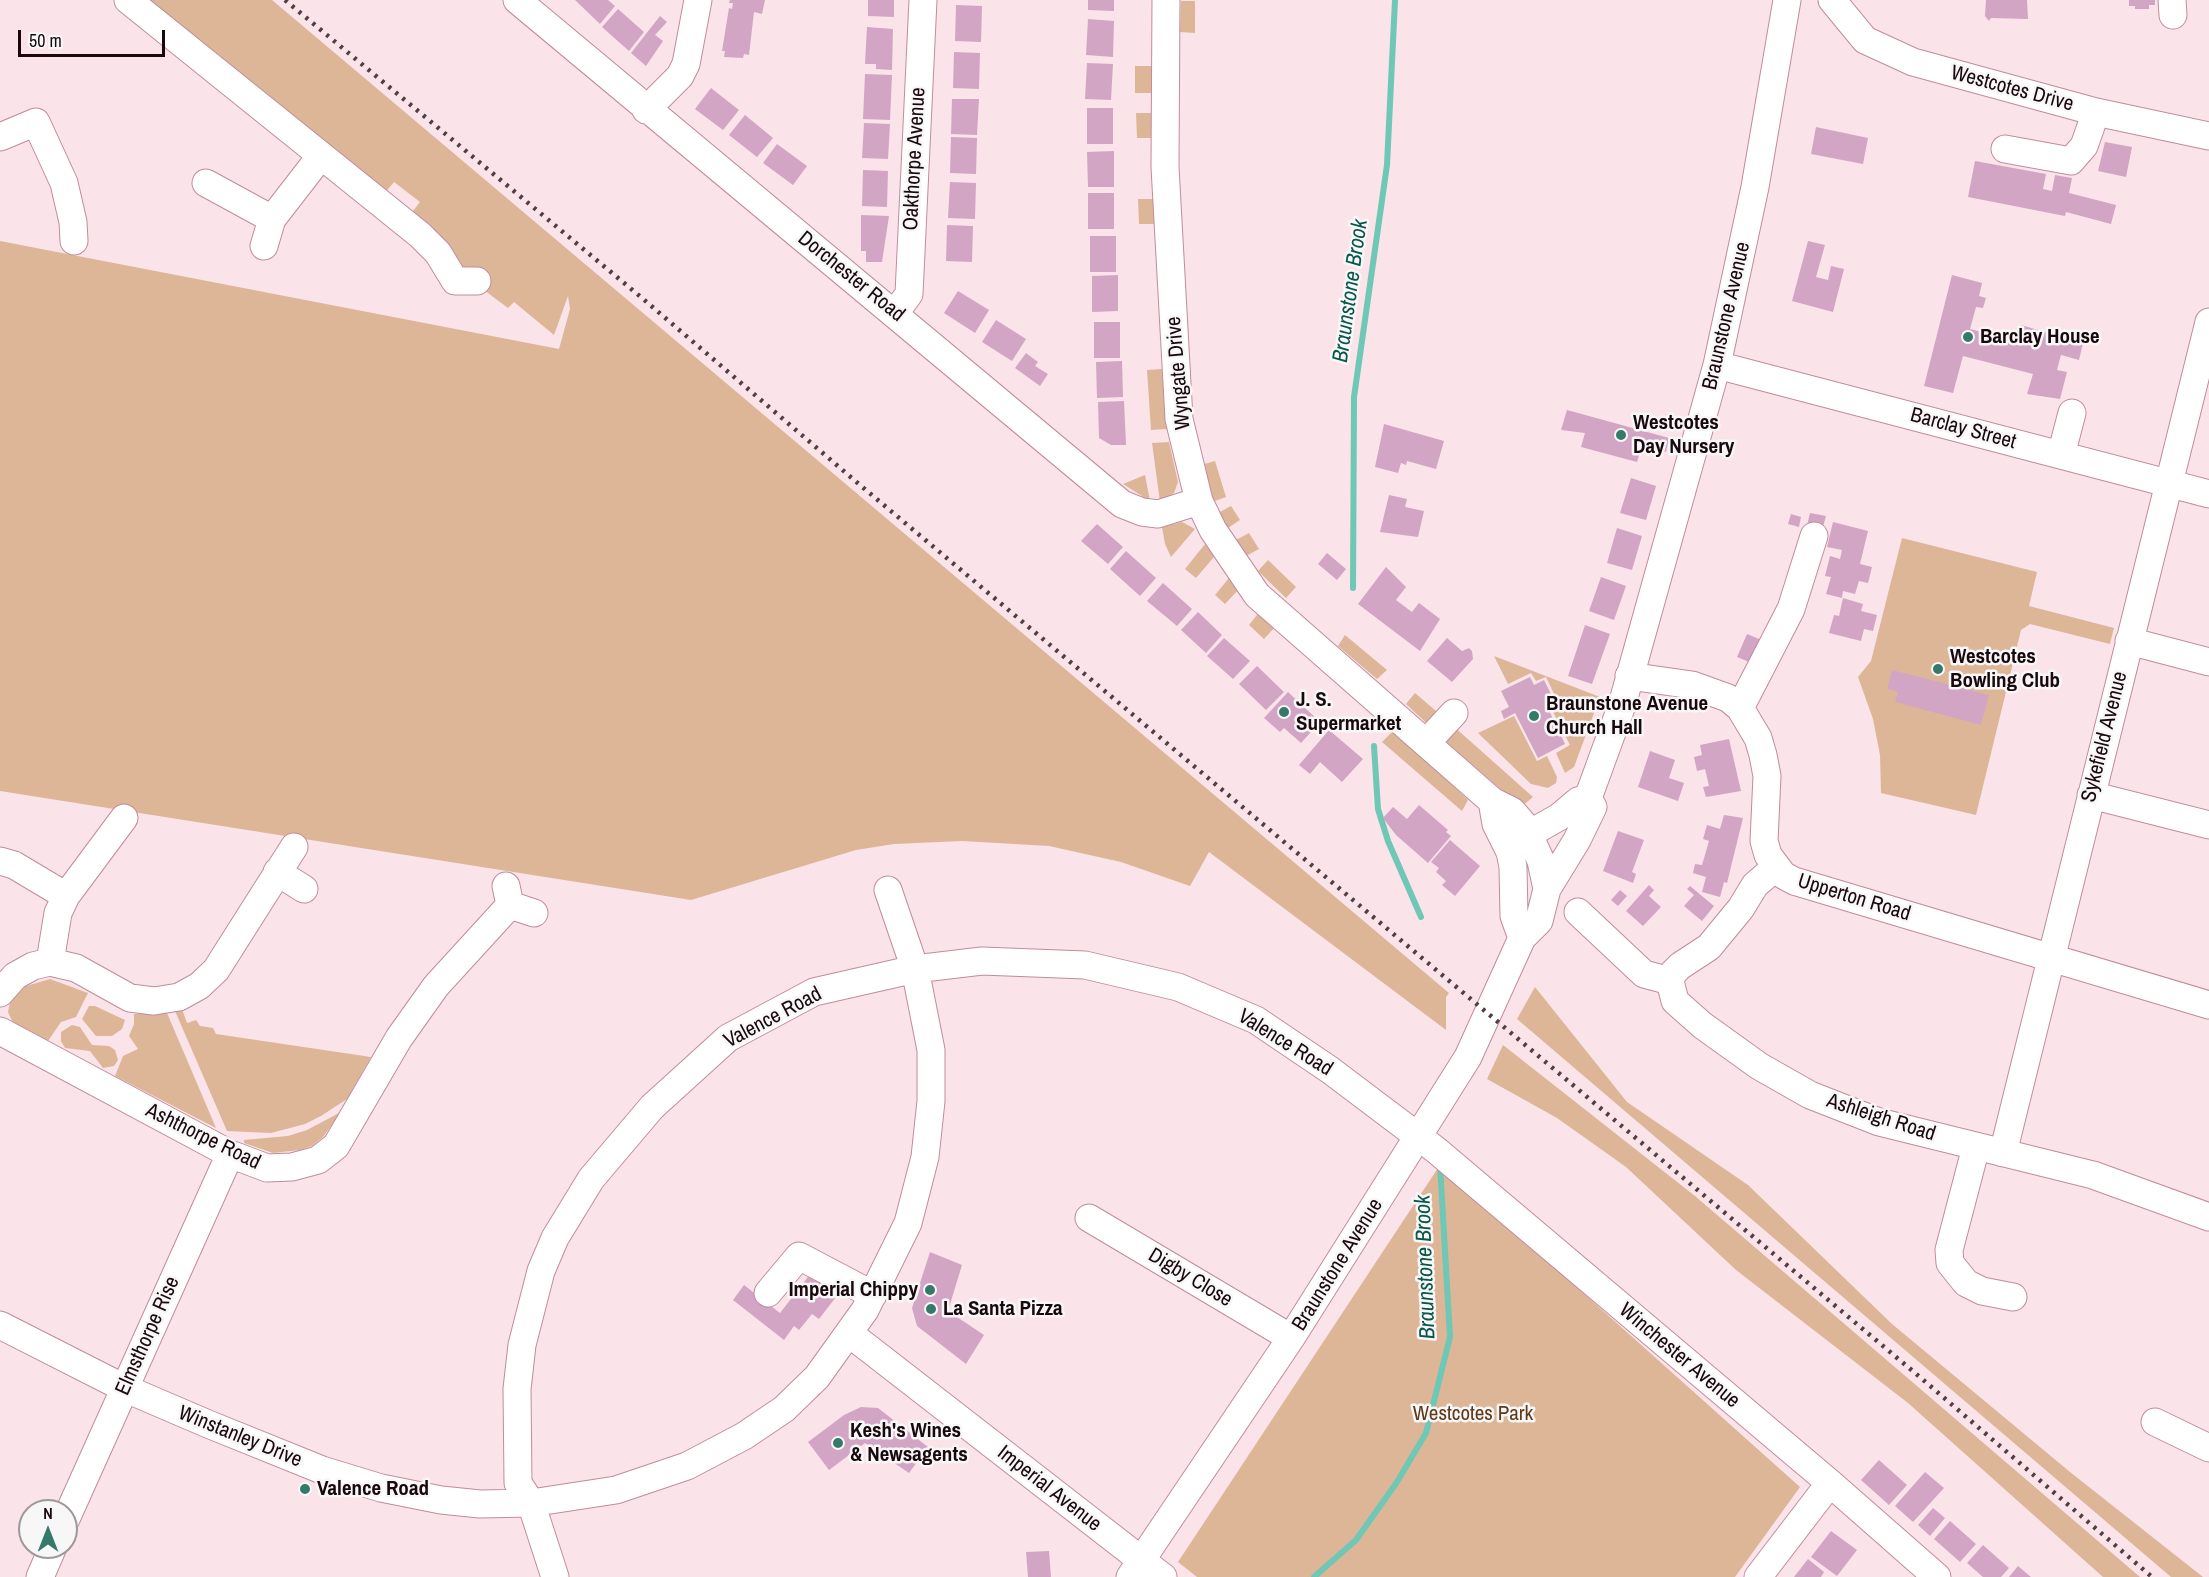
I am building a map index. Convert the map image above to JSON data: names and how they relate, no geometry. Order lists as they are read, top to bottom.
{
  "streets": {
    "street": [
      "Westcotes Drive",
      "Oakthorpe Avenue",
      "Dorchester Road",
      "Braunstone Avenue",
      "Wyngate Drive",
      "Barclay Street",
      "Sykefield Avenue",
      "Upperton Road",
      "Valence Road",
      "Ashleigh Road",
      "Ashthorpe Road",
      "Digby Close",
      "Elmsthorpe Rise",
      "Winchester Avenue",
      "Winstanley Drive",
      "Imperial Avenue"
    ]
  },
  "crossings": [
    ["Oakthorpe Avenue", "Dorchester Road"],
    ["Dorchester Road", "Wyngate Drive"],
    ["Braunstone Avenue", "Wyngate Drive"],
    ["Braunstone Avenue", "Barclay Street"],
    ["Braunstone Avenue", "Upperton Road"],
    ["Braunstone Avenue", "Valence Road"],
    ["Braunstone Avenue", "Digby Close"],
    ["Braunstone Avenue", "Winchester Avenue"],
    ["Braunstone Avenue", "Imperial Avenue"],
    ["Barclay Street", "Sykefield Avenue"],
    ["Sykefield Avenue", "Upperton Road"],
    ["Sykefield Avenue", "Ashleigh Road"],
    ["Valence Road", "Winchester Avenue"],
    ["Valence Road", "Winstanley Drive"],
    ["Ashthorpe Road", "Elmsthorpe Rise"],
    ["Elmsthorpe Rise", "Winstanley Drive"],
    ["Winstanley Drive", "Imperial Avenue"]
  ],
  "water": ["Braunstone Brook"],
  "parks": ["Westcotes Park"],
  "places": [
    "Barclay House",
    "Westcotes Day Nursery",
    "Westcotes Bowling Club",
    "J. S. Supermarket",
    "Braunstone Avenue Church Hall",
    "Imperial Chippy",
    "La Santa Pizza",
    "Kesh's Wines & Newsagents",
    "Valence Road"
  ],
  "scale_bar": "50 m",
  "north": "top"
}
